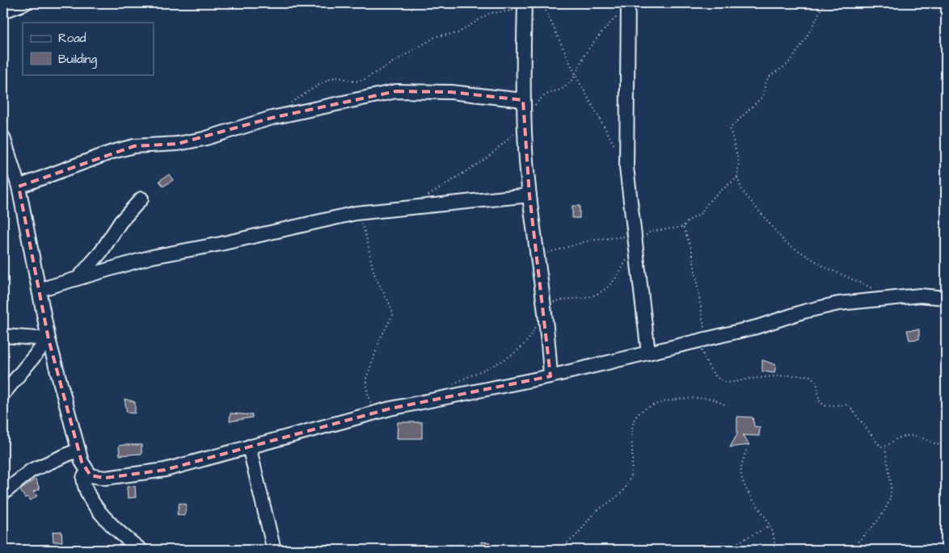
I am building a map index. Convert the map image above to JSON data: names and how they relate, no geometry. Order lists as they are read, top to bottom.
{
  "legend": ["Road", "Building"]
}
